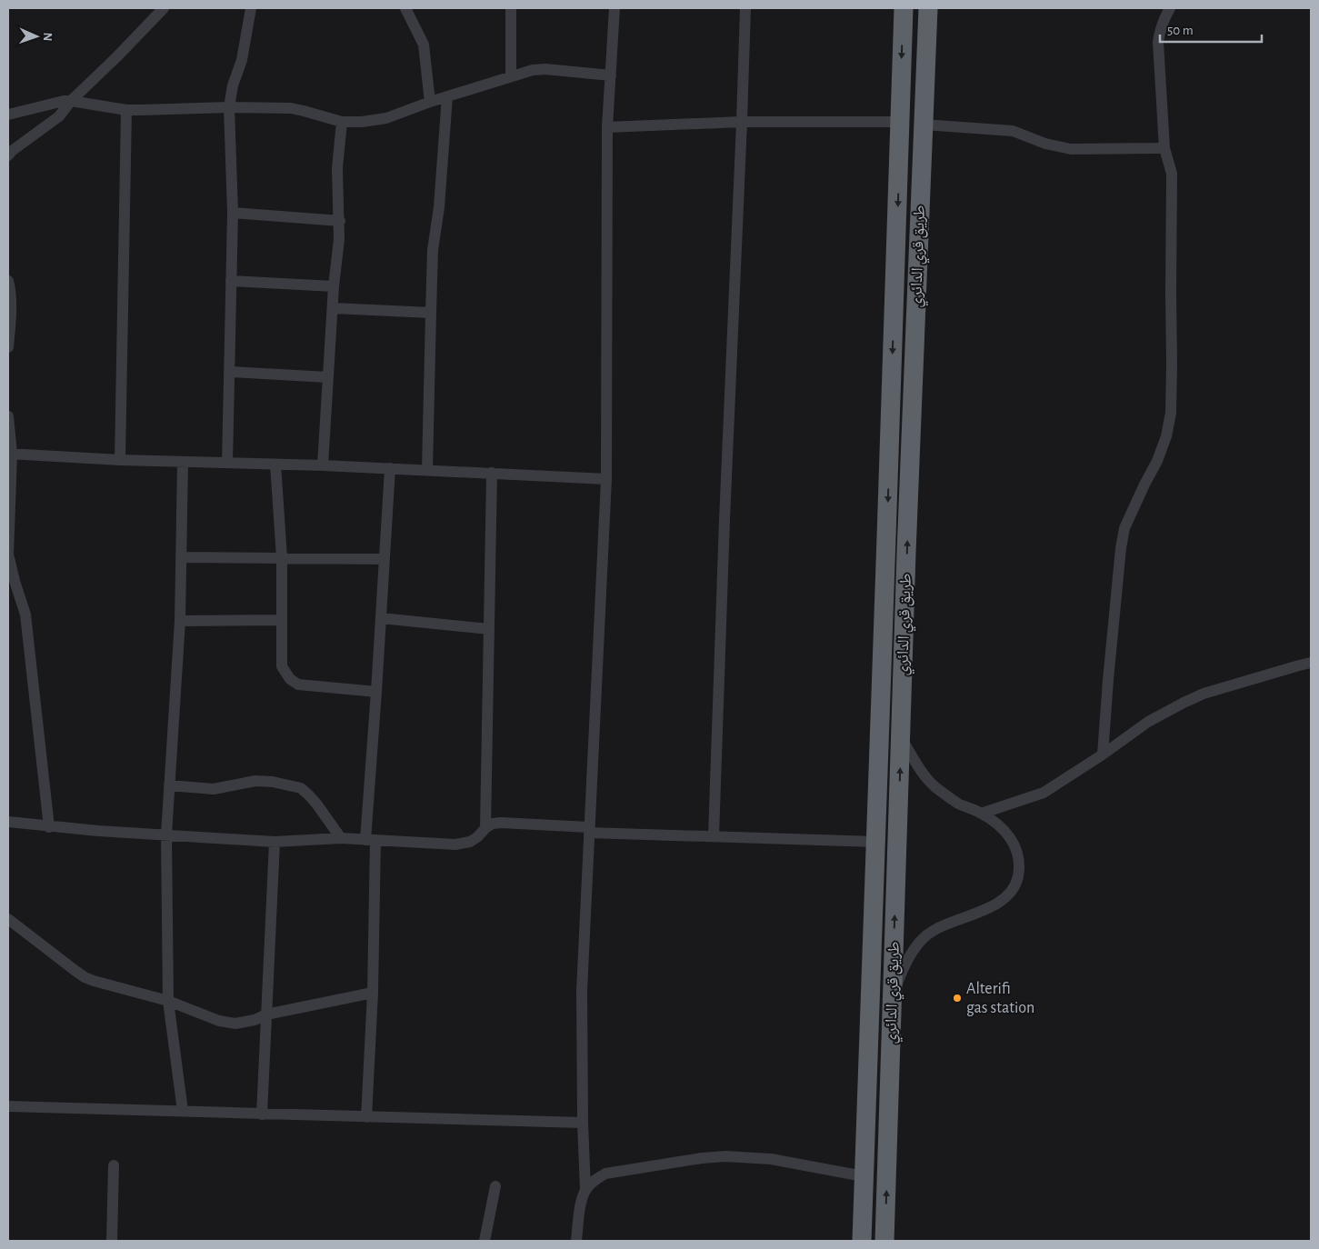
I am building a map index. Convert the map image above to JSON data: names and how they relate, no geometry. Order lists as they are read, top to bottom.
{
  "streets": {
    "highway": ["طريق قري الدائري"]
  },
  "places": ["Alterifi gas station"],
  "scale_bar": "50 m",
  "north": "right"
}
